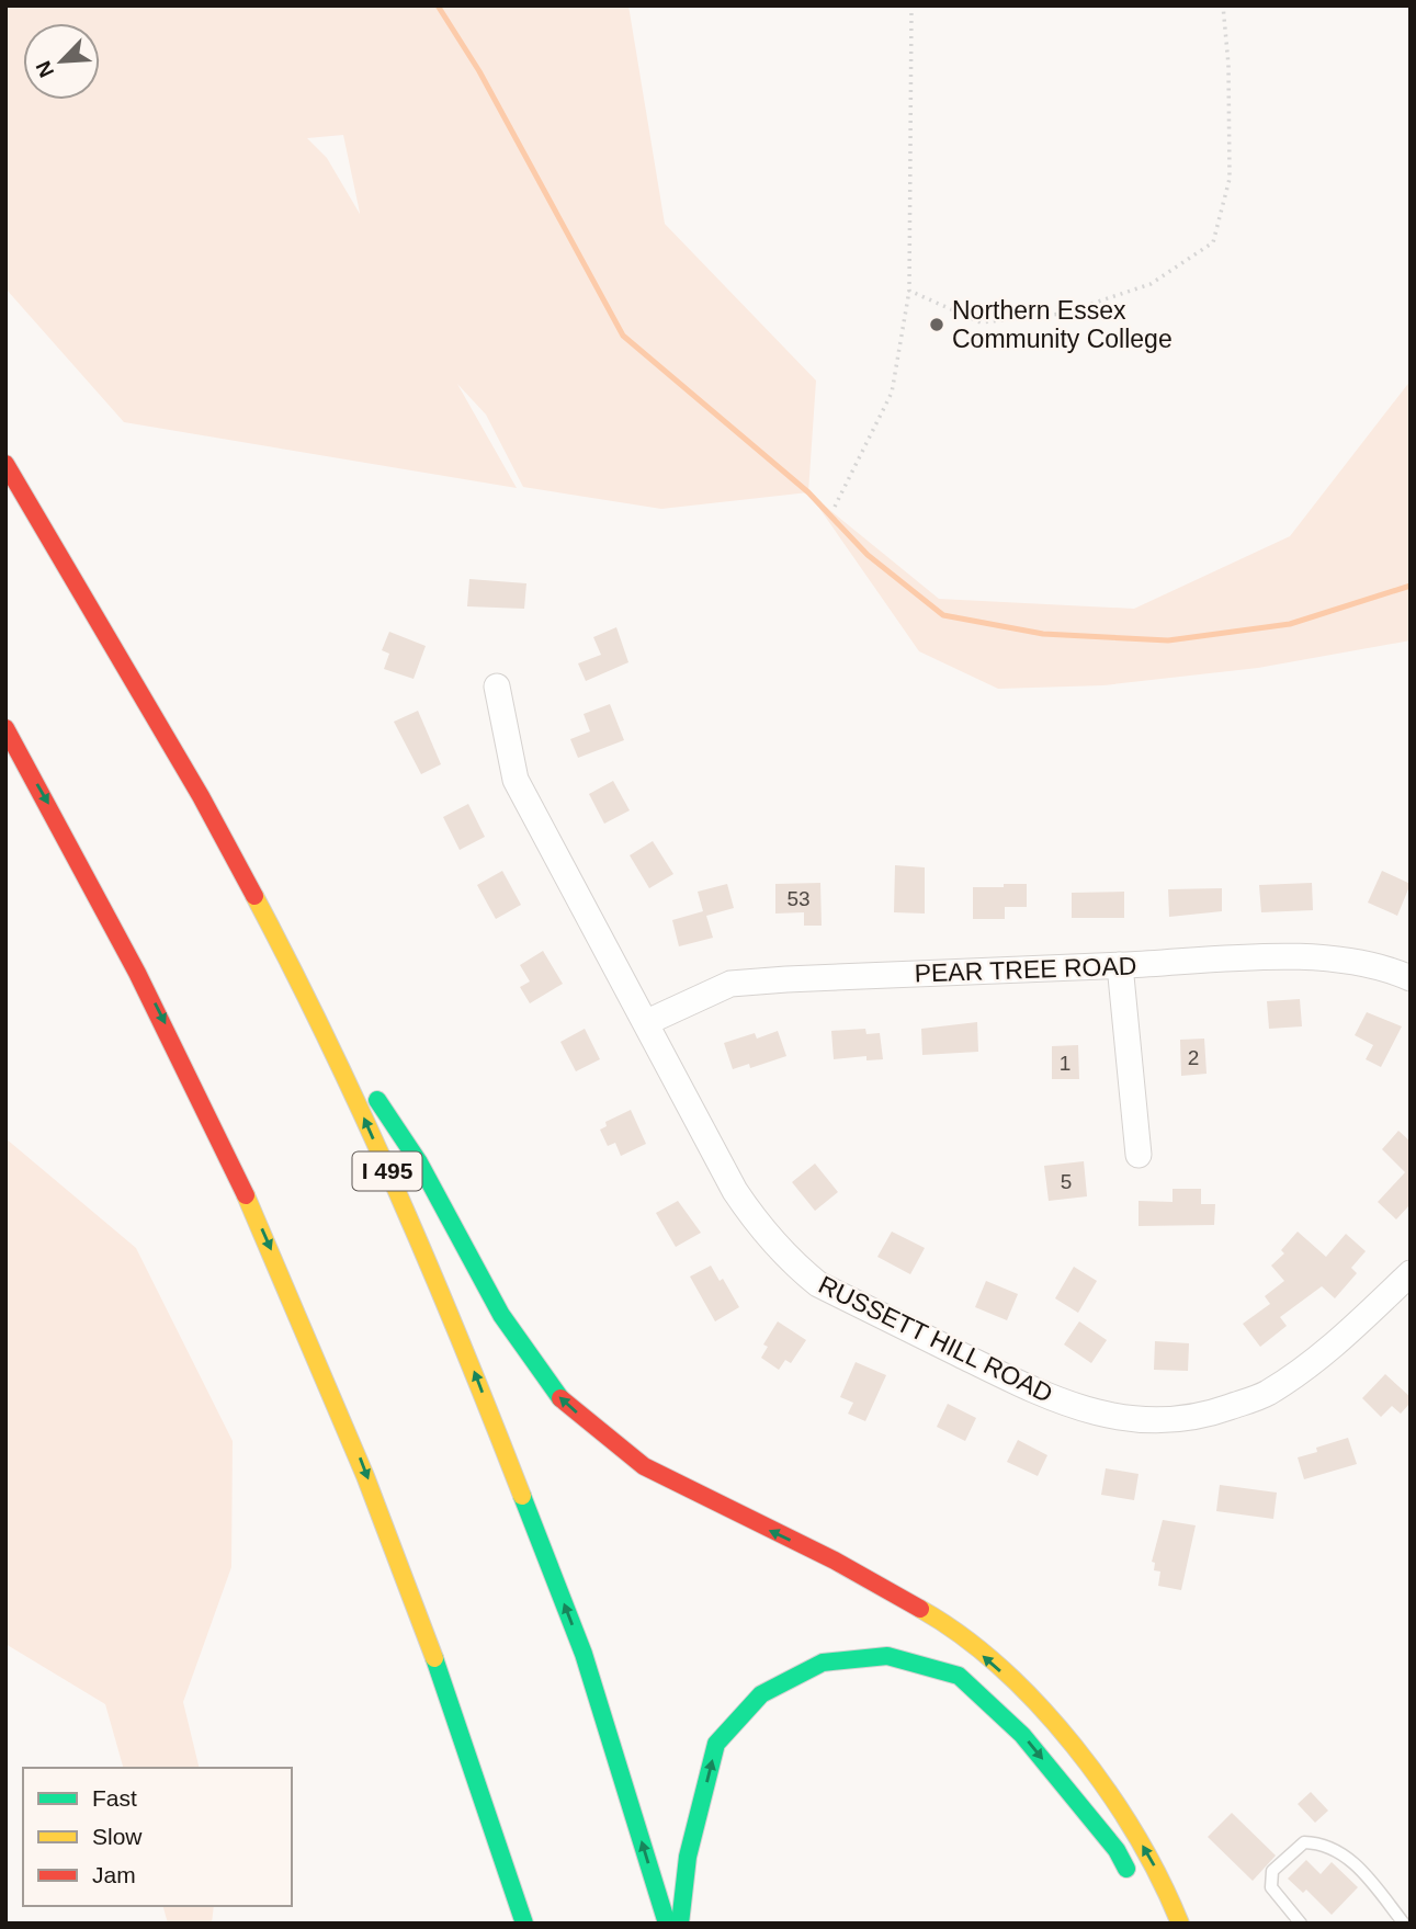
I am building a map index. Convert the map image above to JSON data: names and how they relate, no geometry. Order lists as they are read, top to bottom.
{
  "streets": {
    "highway": ["I 495"],
    "street": ["PEAR TREE ROAD", "RUSSETT HILL ROAD"]
  },
  "crossings": [
    ["PEAR TREE ROAD", "RUSSETT HILL ROAD"]
  ],
  "places": ["Northern Essex Community College"],
  "house_numbers": [
    "53",
    "2",
    "1",
    "5"
  ],
  "legend": ["Fast", "Slow", "Jam"],
  "north": "bottom left"
}
